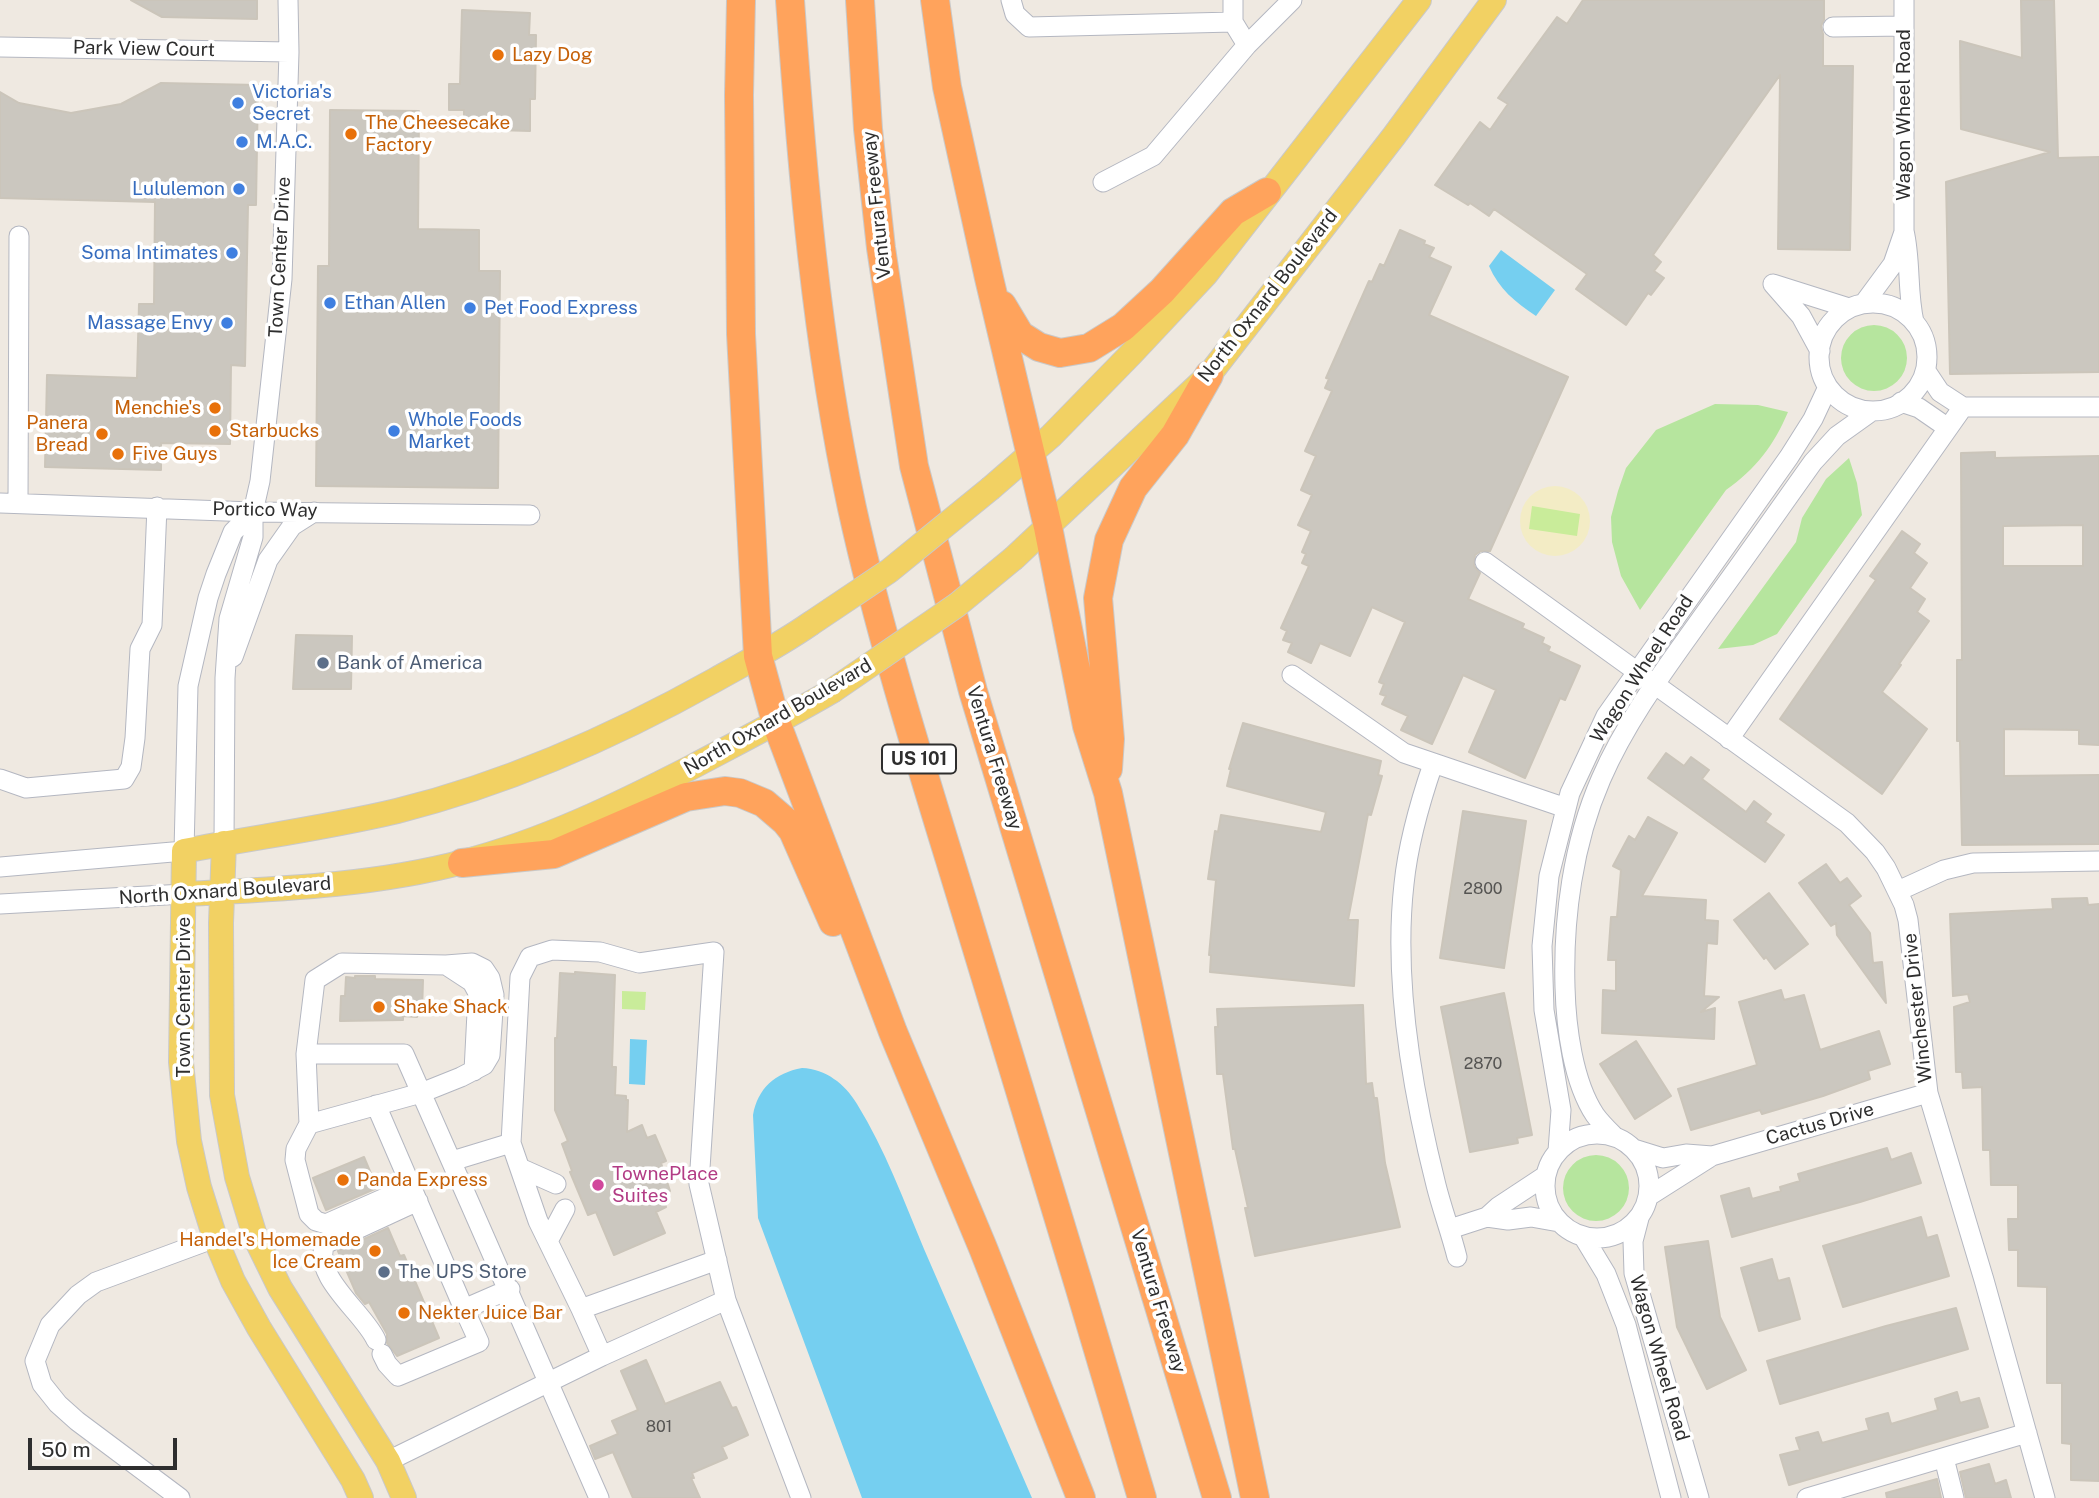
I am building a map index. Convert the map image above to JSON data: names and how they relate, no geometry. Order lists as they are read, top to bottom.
{
  "streets": {
    "highway": ["Ventura Freeway", "US 101"],
    "main road": ["Town Center Drive", "North Oxnard Boulevard"],
    "street": [
      "Park View Court",
      "Wagon Wheel Road",
      "Portico Way",
      "Winchester Drive",
      "Cactus Drive"
    ]
  },
  "crossings": [
    ["Park View Court", "Town Center Drive"],
    ["Wagon Wheel Road", "Winchester Drive"],
    ["Wagon Wheel Road", "Cactus Drive"],
    ["Town Center Drive", "North Oxnard Boulevard"],
    ["Town Center Drive", "Portico Way"],
    ["Winchester Drive", "Cactus Drive"]
  ],
  "places": [
    "Lazy Dog",
    "Victoria's Secret",
    "The Cheesecake Factory",
    "M.A.C.",
    "Lululemon",
    "Soma Intimates",
    "Ethan Allen",
    "Pet Food Express",
    "Massage Envy",
    "Menchie's",
    "Starbucks",
    "Whole Foods Market",
    "Panera Bread",
    "Five Guys",
    "Bank of America",
    "Shake Shack",
    "Panda Express",
    "TownePlace Suites",
    "Handel's Homemade Ice Cream",
    "The UPS Store",
    "Nekter Juice Bar"
  ],
  "house_numbers": ["2800", "2870", "801"],
  "scale_bar": "50 m"
}
